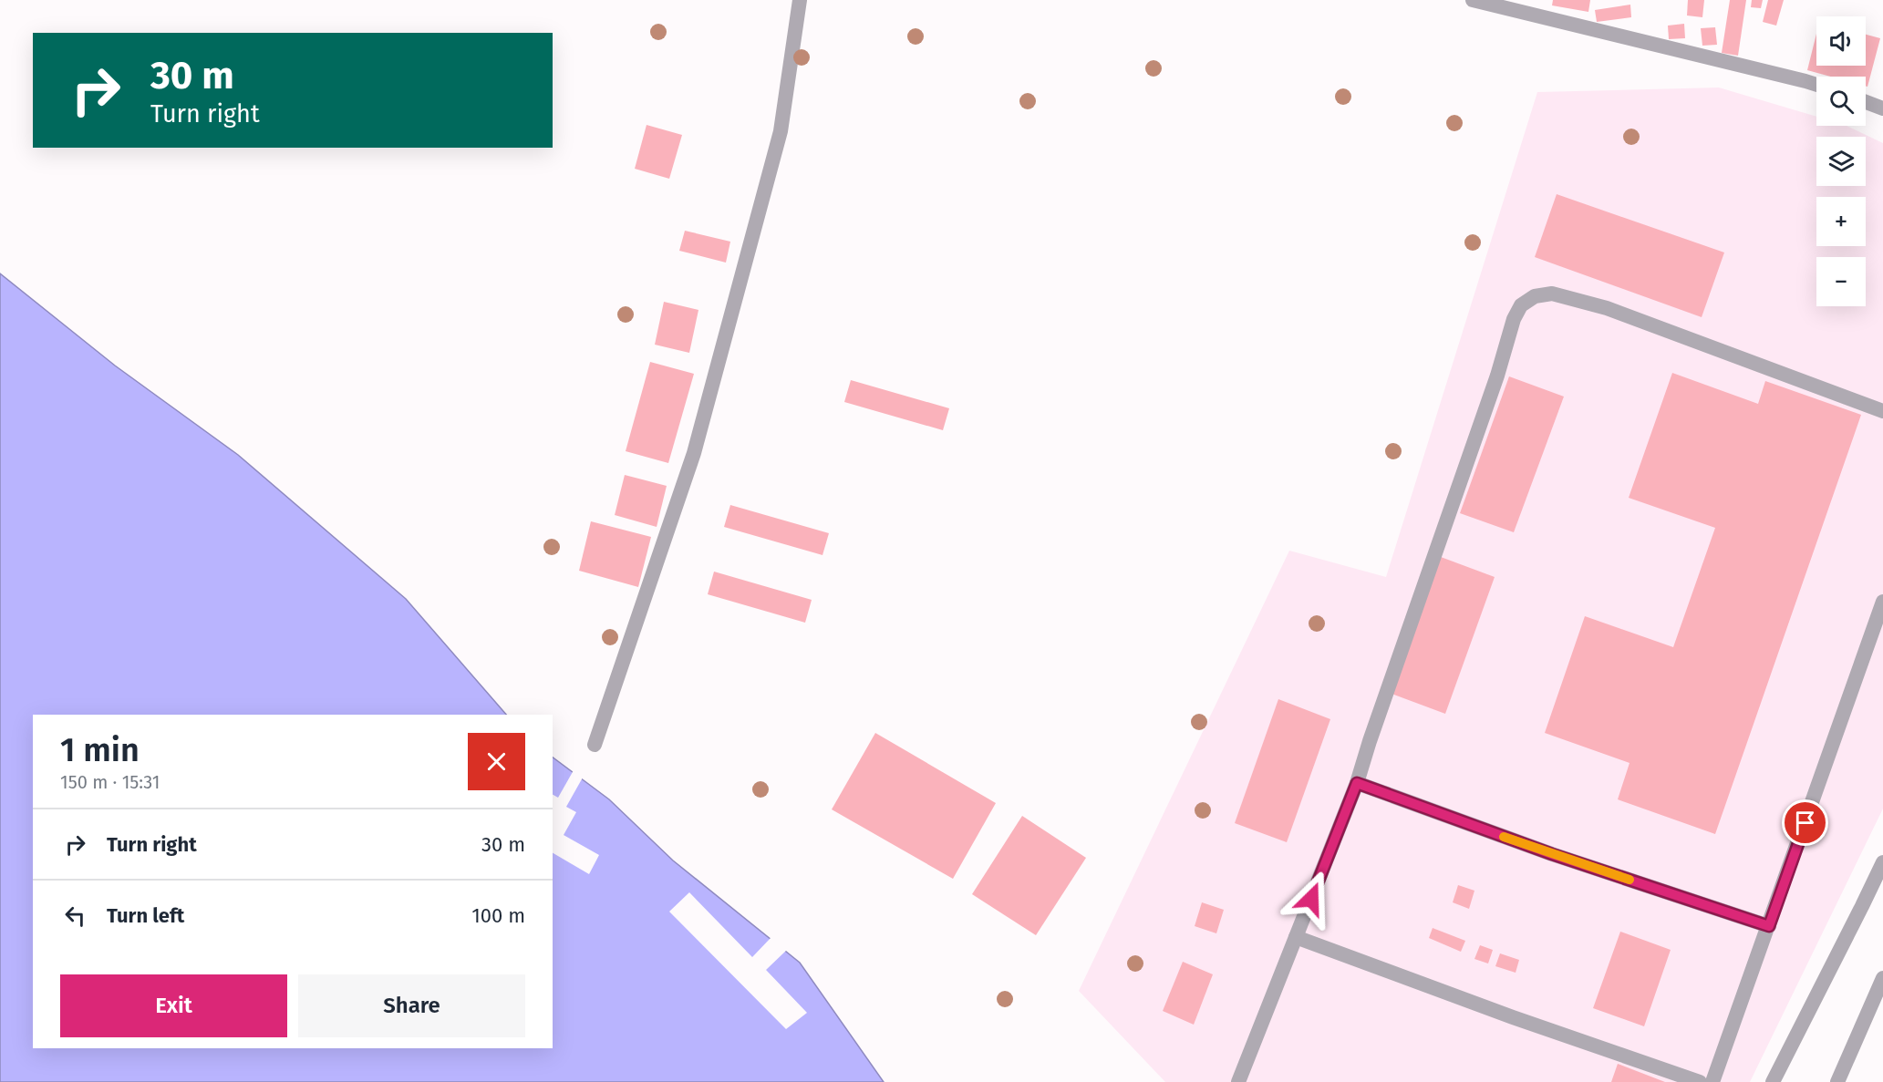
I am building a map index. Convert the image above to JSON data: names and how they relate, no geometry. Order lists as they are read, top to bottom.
{
  "page": {
    "map_buttons": ["+", "−"],
    "turn": ["30 m", "Turn right"],
    "heading": ["1 min", "150 m · 15:31"],
    "list": [
      {
        "name": "Turn right",
        "value": "30 m"
      },
      {
        "name": "Turn left",
        "value": "100 m"
      }
    ],
    "buttons": ["Exit", "Share"]
  }
}
